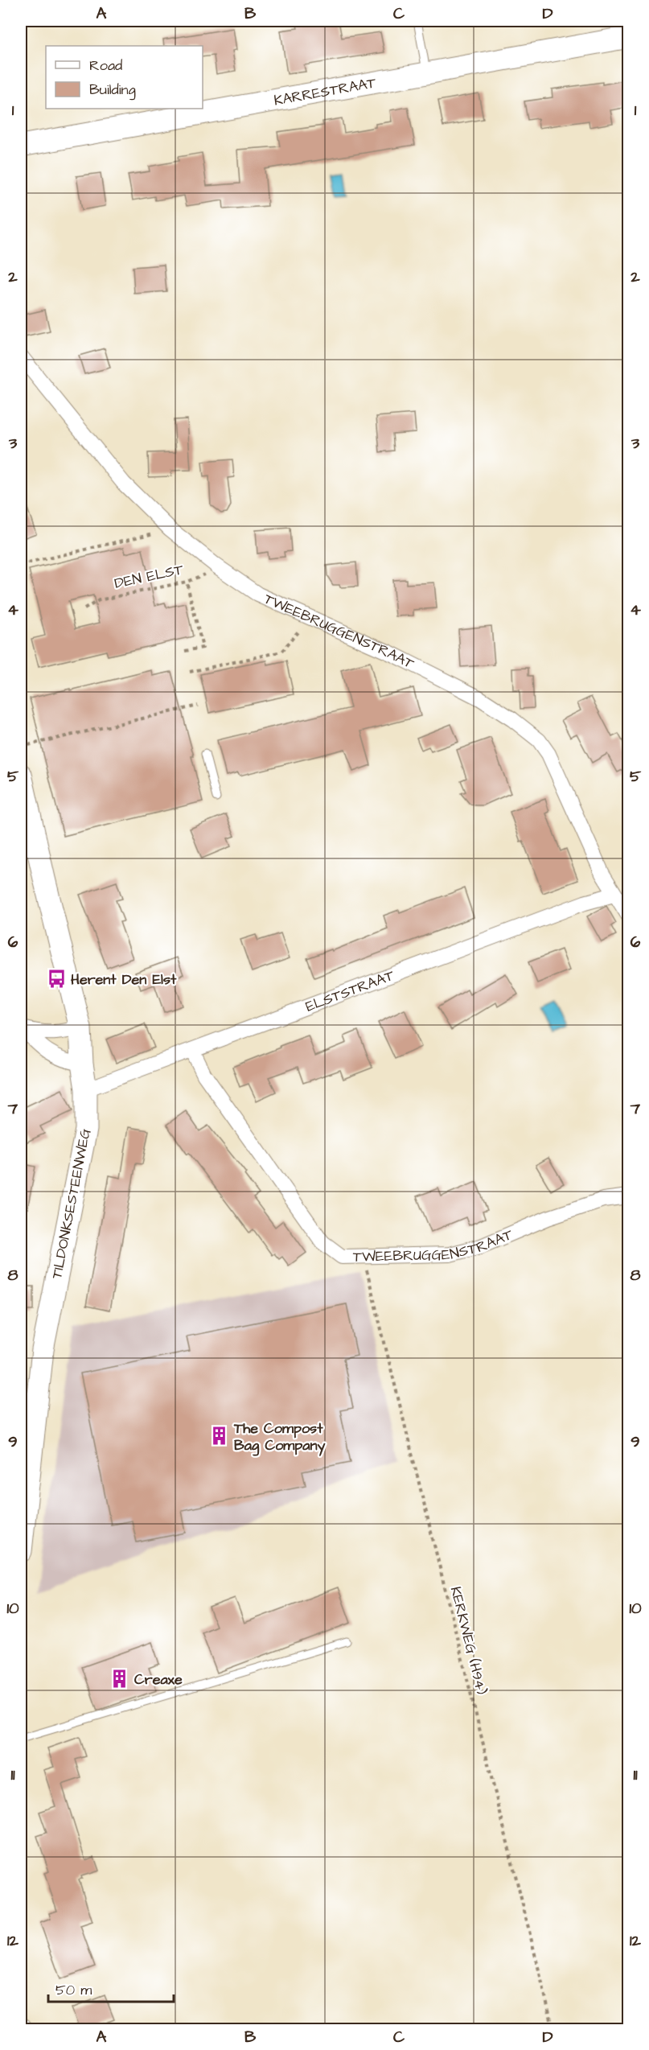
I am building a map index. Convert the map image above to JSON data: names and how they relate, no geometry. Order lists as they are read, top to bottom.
{
  "streets": {
    "street": [
      "KARRESTRAAT",
      "TWEEBRUGGENSTRAAT",
      "ELSTSTRAAT",
      "TILDONKSESTEENWEG"
    ],
    "path": ["DEN ELST", "KERKWEG (H94)"]
  },
  "crossings": [
    ["DEN ELST", "TWEEBRUGGENSTRAAT"],
    ["TWEEBRUGGENSTRAAT", "ELSTSTRAAT"],
    ["TWEEBRUGGENSTRAAT", "KERKWEG (H94)"],
    ["ELSTSTRAAT", "TILDONKSESTEENWEG"]
  ],
  "places": {
    "bus stop": ["Herent Den Elst"],
    "building": ["The Compost Bag Company", "Creaxe"]
  },
  "legend": ["Road", "Building"],
  "scale_bar": "50 m",
  "grid": {
    "columns": [
      "A",
      "B",
      "C",
      "D"
    ],
    "rows": [
      "1",
      "2",
      "3",
      "4",
      "5",
      "6",
      "7",
      "8",
      "9",
      "10",
      "11",
      "12"
    ]
  }
}
